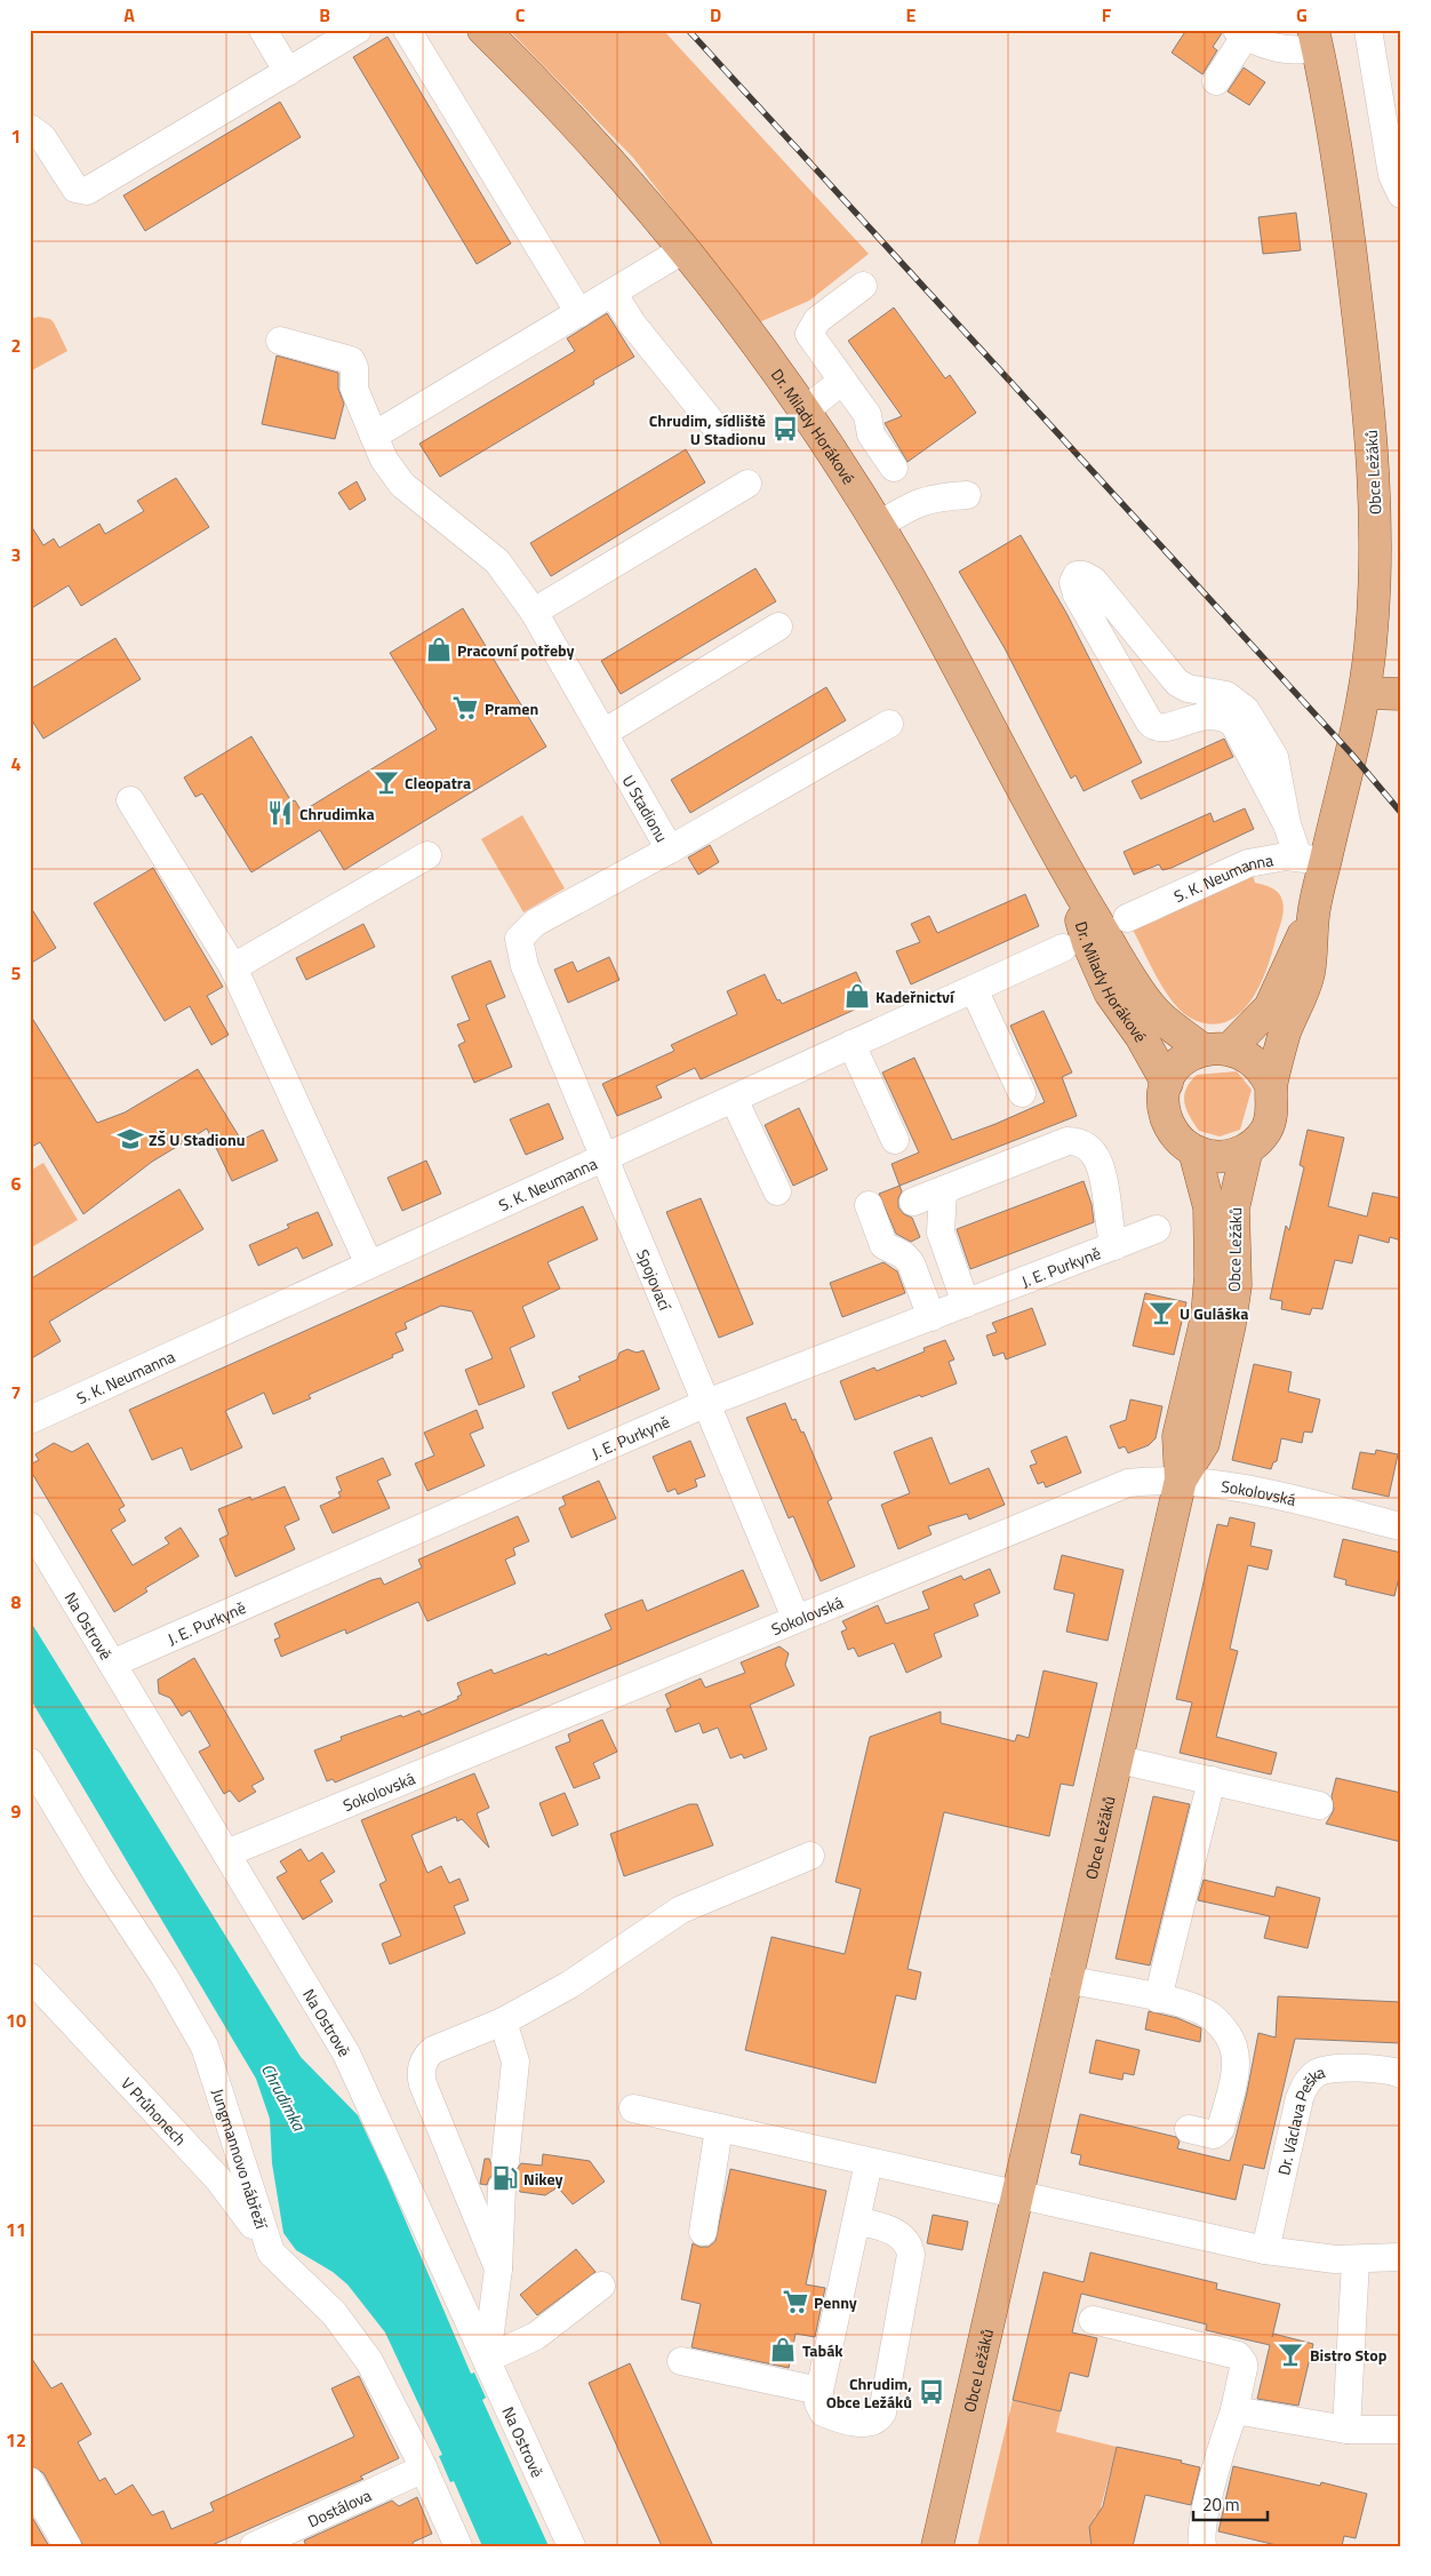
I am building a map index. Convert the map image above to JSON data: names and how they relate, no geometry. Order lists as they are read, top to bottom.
{
  "streets": {
    "main road": ["Dr. Milady Horákové", "Obce Ležáků"],
    "street": [
      "U Stadionu",
      "S. K. Neumanna",
      "J. E. Purkyně",
      "Spojovací",
      "Sokolovská",
      "Na Ostrově",
      "V Průhonech",
      "Dr. Václava Peška",
      "Jungmannovo nábřeží",
      "Dostálova"
    ]
  },
  "crossings": [
    ["Dr. Milady Horákové", "Obce Ležáků"],
    ["Obce Ležáků", "S. K. Neumanna"],
    ["Obce Ležáků", "Sokolovská"],
    ["U Stadionu", "Spojovací"],
    ["S. K. Neumanna", "Spojovací"],
    ["J. E. Purkyně", "Spojovací"],
    ["J. E. Purkyně", "Na Ostrově"],
    ["Spojovací", "Sokolovská"],
    ["Sokolovská", "Na Ostrově"],
    ["V Průhonech", "Jungmannovo nábřeží"],
    ["Jungmannovo nábřeží", "Dostálova"]
  ],
  "water": ["Chrudimka"],
  "places": {
    "bus stop": ["Chrudim, sídliště U Stadionu", "Chrudim, Obce Ležáků"],
    "shop": ["Pracovní potřeby", "Kadeřnictví", "Tabák"],
    "supermarket": ["Pramen", "Penny"],
    "bar": ["Cleopatra", "U Guláška", "Bistro Stop"],
    "restaurant": ["Chrudimka"],
    "school or university": ["ZŠ U Stadionu"],
    "fuel station": ["Nikey"]
  },
  "scale_bar": "20 m",
  "grid": {
    "columns": [
      "A",
      "B",
      "C",
      "D",
      "E",
      "F",
      "G"
    ],
    "rows": [
      "1",
      "2",
      "3",
      "4",
      "5",
      "6",
      "7",
      "8",
      "9",
      "10",
      "11",
      "12"
    ]
  }
}
